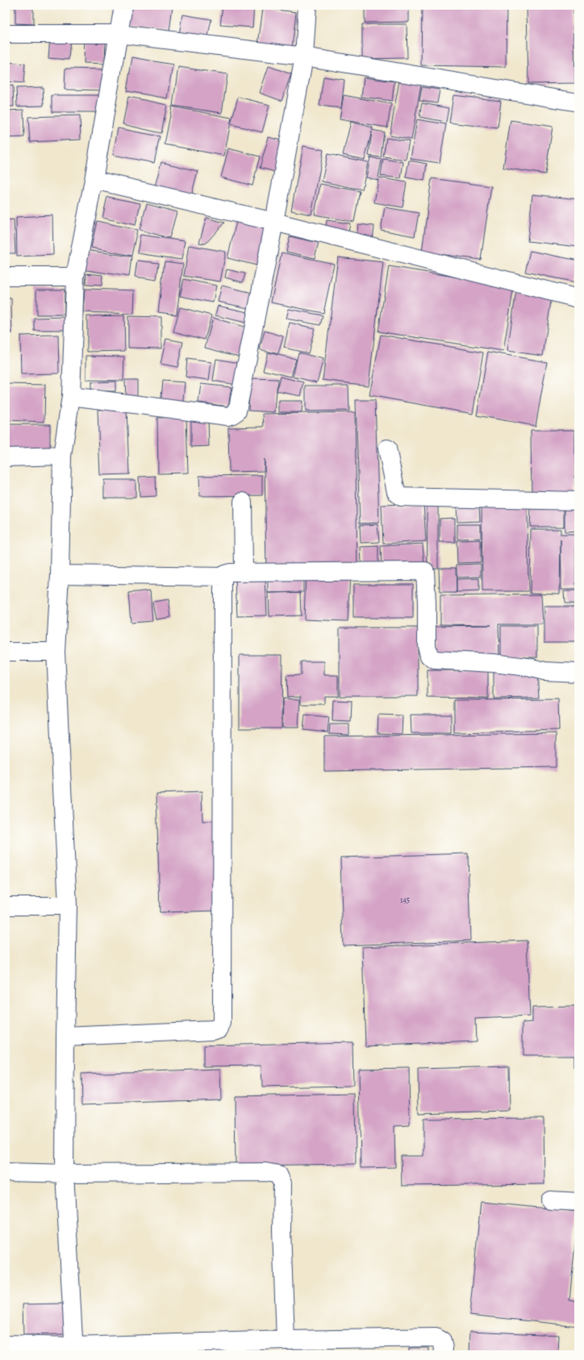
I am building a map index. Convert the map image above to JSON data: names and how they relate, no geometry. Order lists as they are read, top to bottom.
{
  "house_numbers": ["145"]
}
